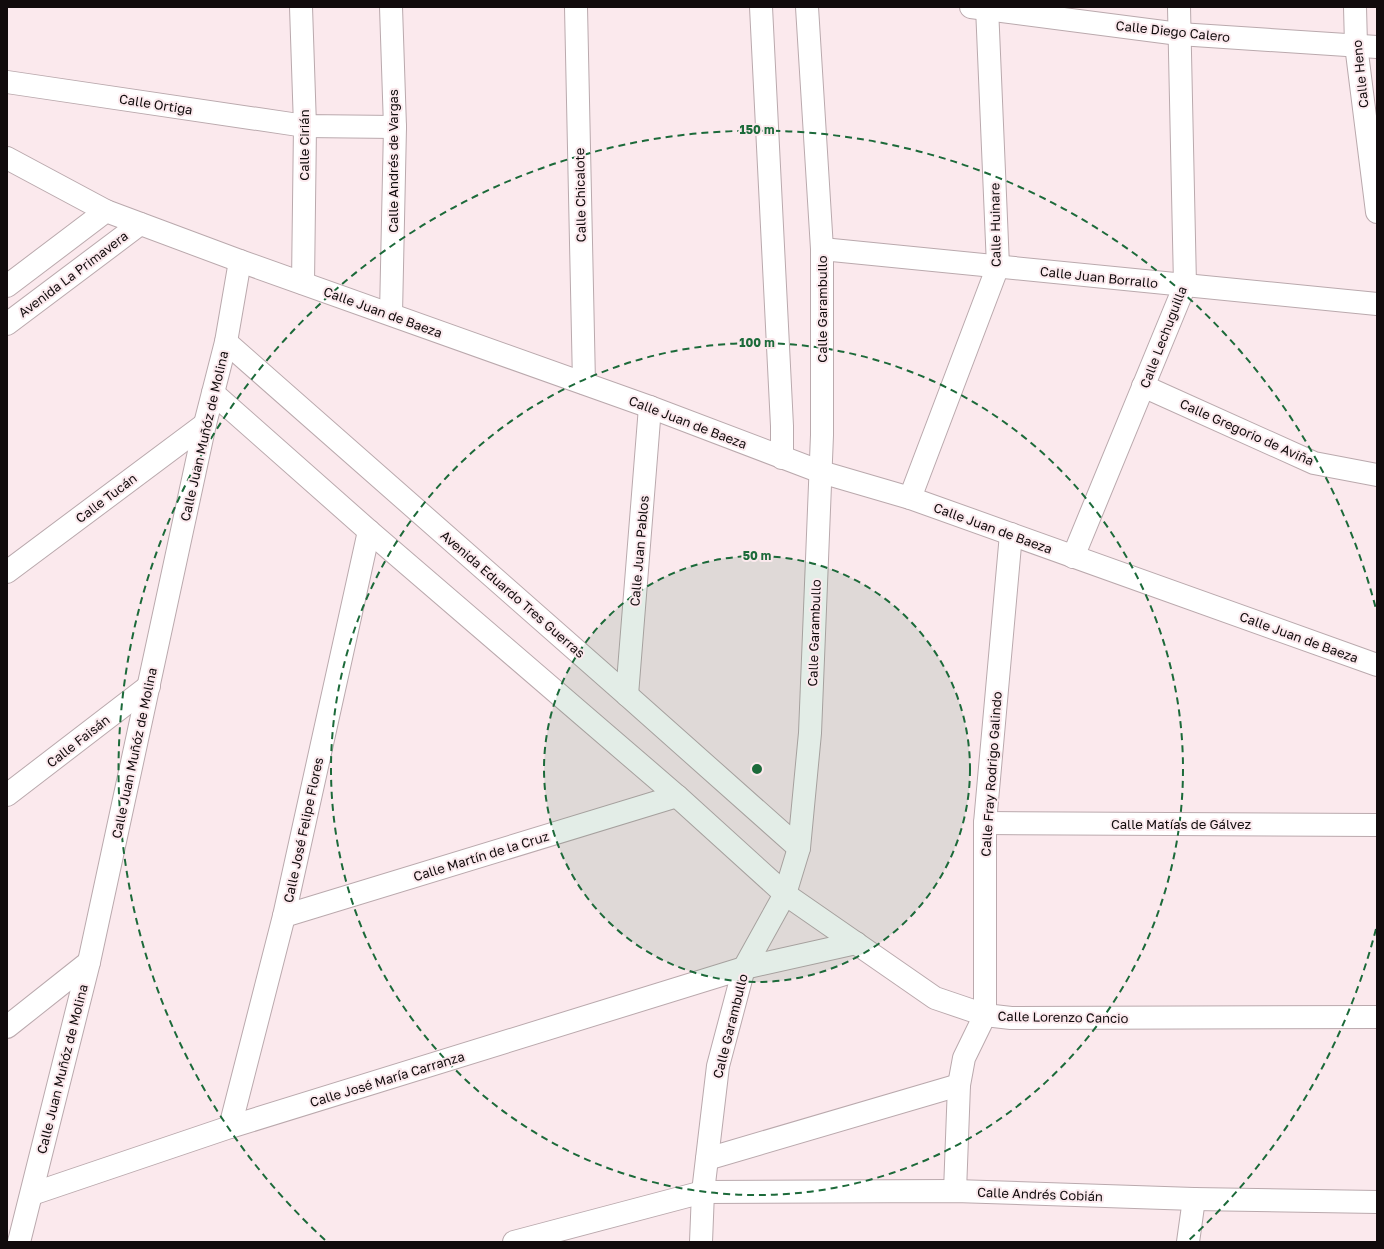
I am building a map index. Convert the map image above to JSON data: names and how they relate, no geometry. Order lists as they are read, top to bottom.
{
  "streets": {
    "street": [
      "Calle Diego Calero",
      "Calle Heno",
      "Calle Ortiga",
      "Calle Cirián",
      "Calle Andrés de Vargas",
      "Calle Chicalote",
      "Calle Huinare",
      "Avenida La Primavera",
      "Calle Juan Borrallo",
      "Calle Garambullo",
      "Calle Juan de Baeza",
      "Calle Lechuguilla",
      "Calle Gregorio de Aviña",
      "Calle Juan Muñóz de Molina",
      "Calle Tucán",
      "Calle Juan Pablos",
      "Avenida Eduardo Tres Guerras",
      "Calle Faisán",
      "Calle Fray Rodrigo Galindo",
      "Calle Matías de Gálvez",
      "Calle José Felipe Flores",
      "Calle Martín de la Cruz",
      "Calle Lorenzo Cancio",
      "Calle José María Carranza",
      "Calle Andrés Cobián"
    ]
  },
  "crossings": [
    ["Calle Diego Calero", "Calle Heno"],
    ["Calle Diego Calero", "Calle Huinare"],
    ["Calle Diego Calero", "Calle Lechuguilla"],
    ["Calle Ortiga", "Calle Cirián"],
    ["Calle Ortiga", "Calle Andrés de Vargas"],
    ["Calle Cirián", "Calle Juan de Baeza"],
    ["Calle Andrés de Vargas", "Calle Juan de Baeza"],
    ["Calle Chicalote", "Calle Juan de Baeza"],
    ["Calle Huinare", "Calle Juan Borrallo"],
    ["Calle Huinare", "Calle Juan de Baeza"],
    ["Avenida La Primavera", "Calle Juan de Baeza"],
    ["Calle Juan Borrallo", "Calle Garambullo"],
    ["Calle Juan Borrallo", "Calle Lechuguilla"],
    ["Calle Garambullo", "Calle Juan de Baeza"],
    ["Calle Garambullo", "Avenida Eduardo Tres Guerras"],
    ["Calle Garambullo", "Calle Lorenzo Cancio"],
    ["Calle Garambullo", "Calle José María Carranza"],
    ["Calle Garambullo", "Calle Andrés Cobián"],
    ["Calle Juan de Baeza", "Calle Lechuguilla"],
    ["Calle Juan de Baeza", "Calle Juan Muñóz de Molina"],
    ["Calle Juan de Baeza", "Calle Juan Pablos"],
    ["Calle Juan de Baeza", "Calle Fray Rodrigo Galindo"],
    ["Calle Lechuguilla", "Calle Gregorio de Aviña"],
    ["Calle Juan Muñóz de Molina", "Calle Tucán"],
    ["Calle Juan Muñóz de Molina", "Avenida Eduardo Tres Guerras"],
    ["Calle Juan Muñóz de Molina", "Calle Faisán"],
    ["Calle Juan Muñóz de Molina", "Calle José María Carranza"],
    ["Calle Juan Pablos", "Avenida Eduardo Tres Guerras"],
    ["Calle Fray Rodrigo Galindo", "Calle Matías de Gálvez"],
    ["Calle Fray Rodrigo Galindo", "Calle Lorenzo Cancio"],
    ["Calle José Felipe Flores", "Calle Martín de la Cruz"],
    ["Calle José Felipe Flores", "Calle José María Carranza"],
    ["Calle Lorenzo Cancio", "Calle José María Carranza"]
  ],
  "rings": ["150 m", "100 m", "50 m"]
}
